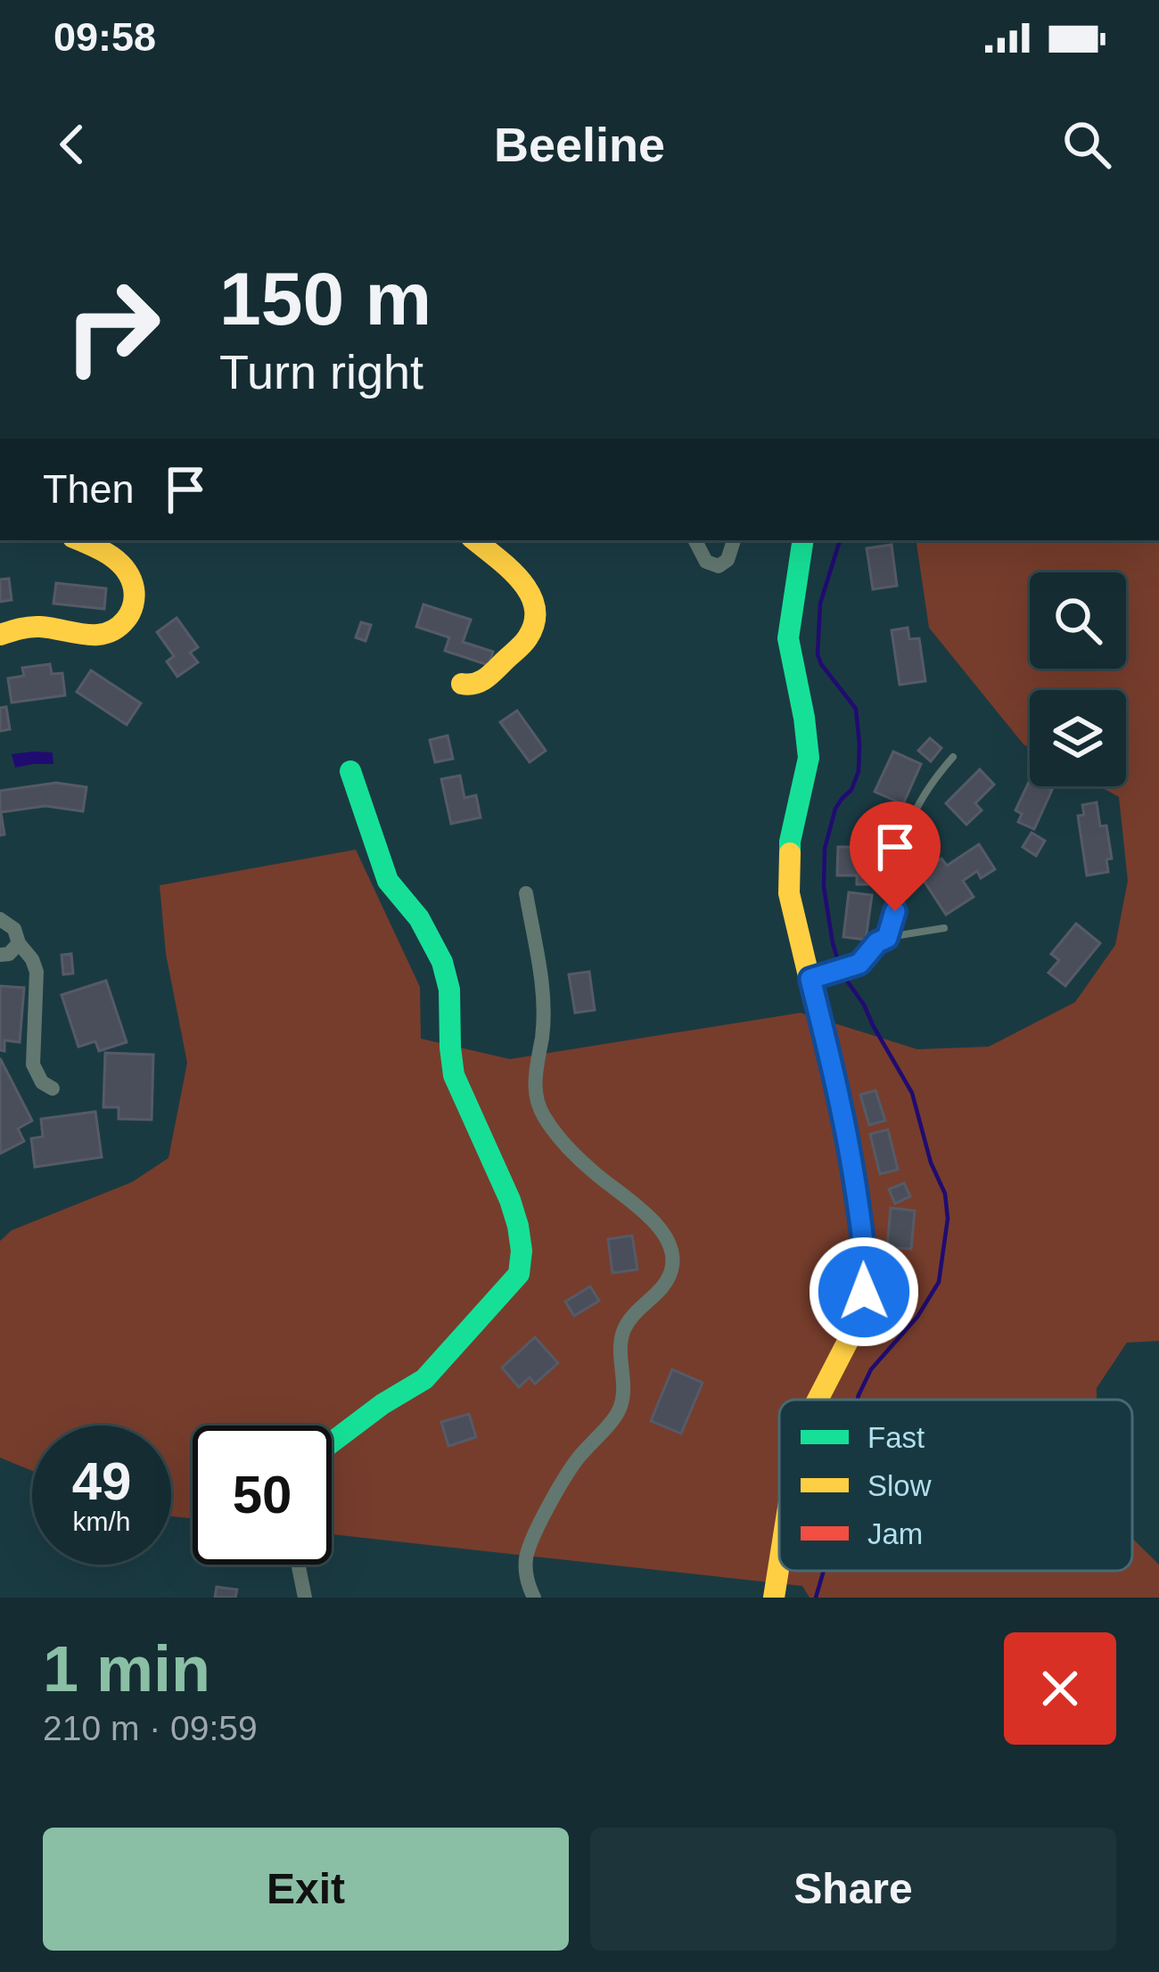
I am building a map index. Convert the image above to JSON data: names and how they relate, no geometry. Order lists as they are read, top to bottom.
{
  "legend": ["Fast", "Slow", "Jam"],
  "page": {
    "status": "09:58",
    "header": "Beeline",
    "turn": ["150 m", "Turn right"],
    "then": "Then",
    "speed": "49 km/h",
    "limit": "50",
    "heading": ["1 min", "210 m · 09:59"],
    "buttons": ["Exit", "Share"]
  }
}
